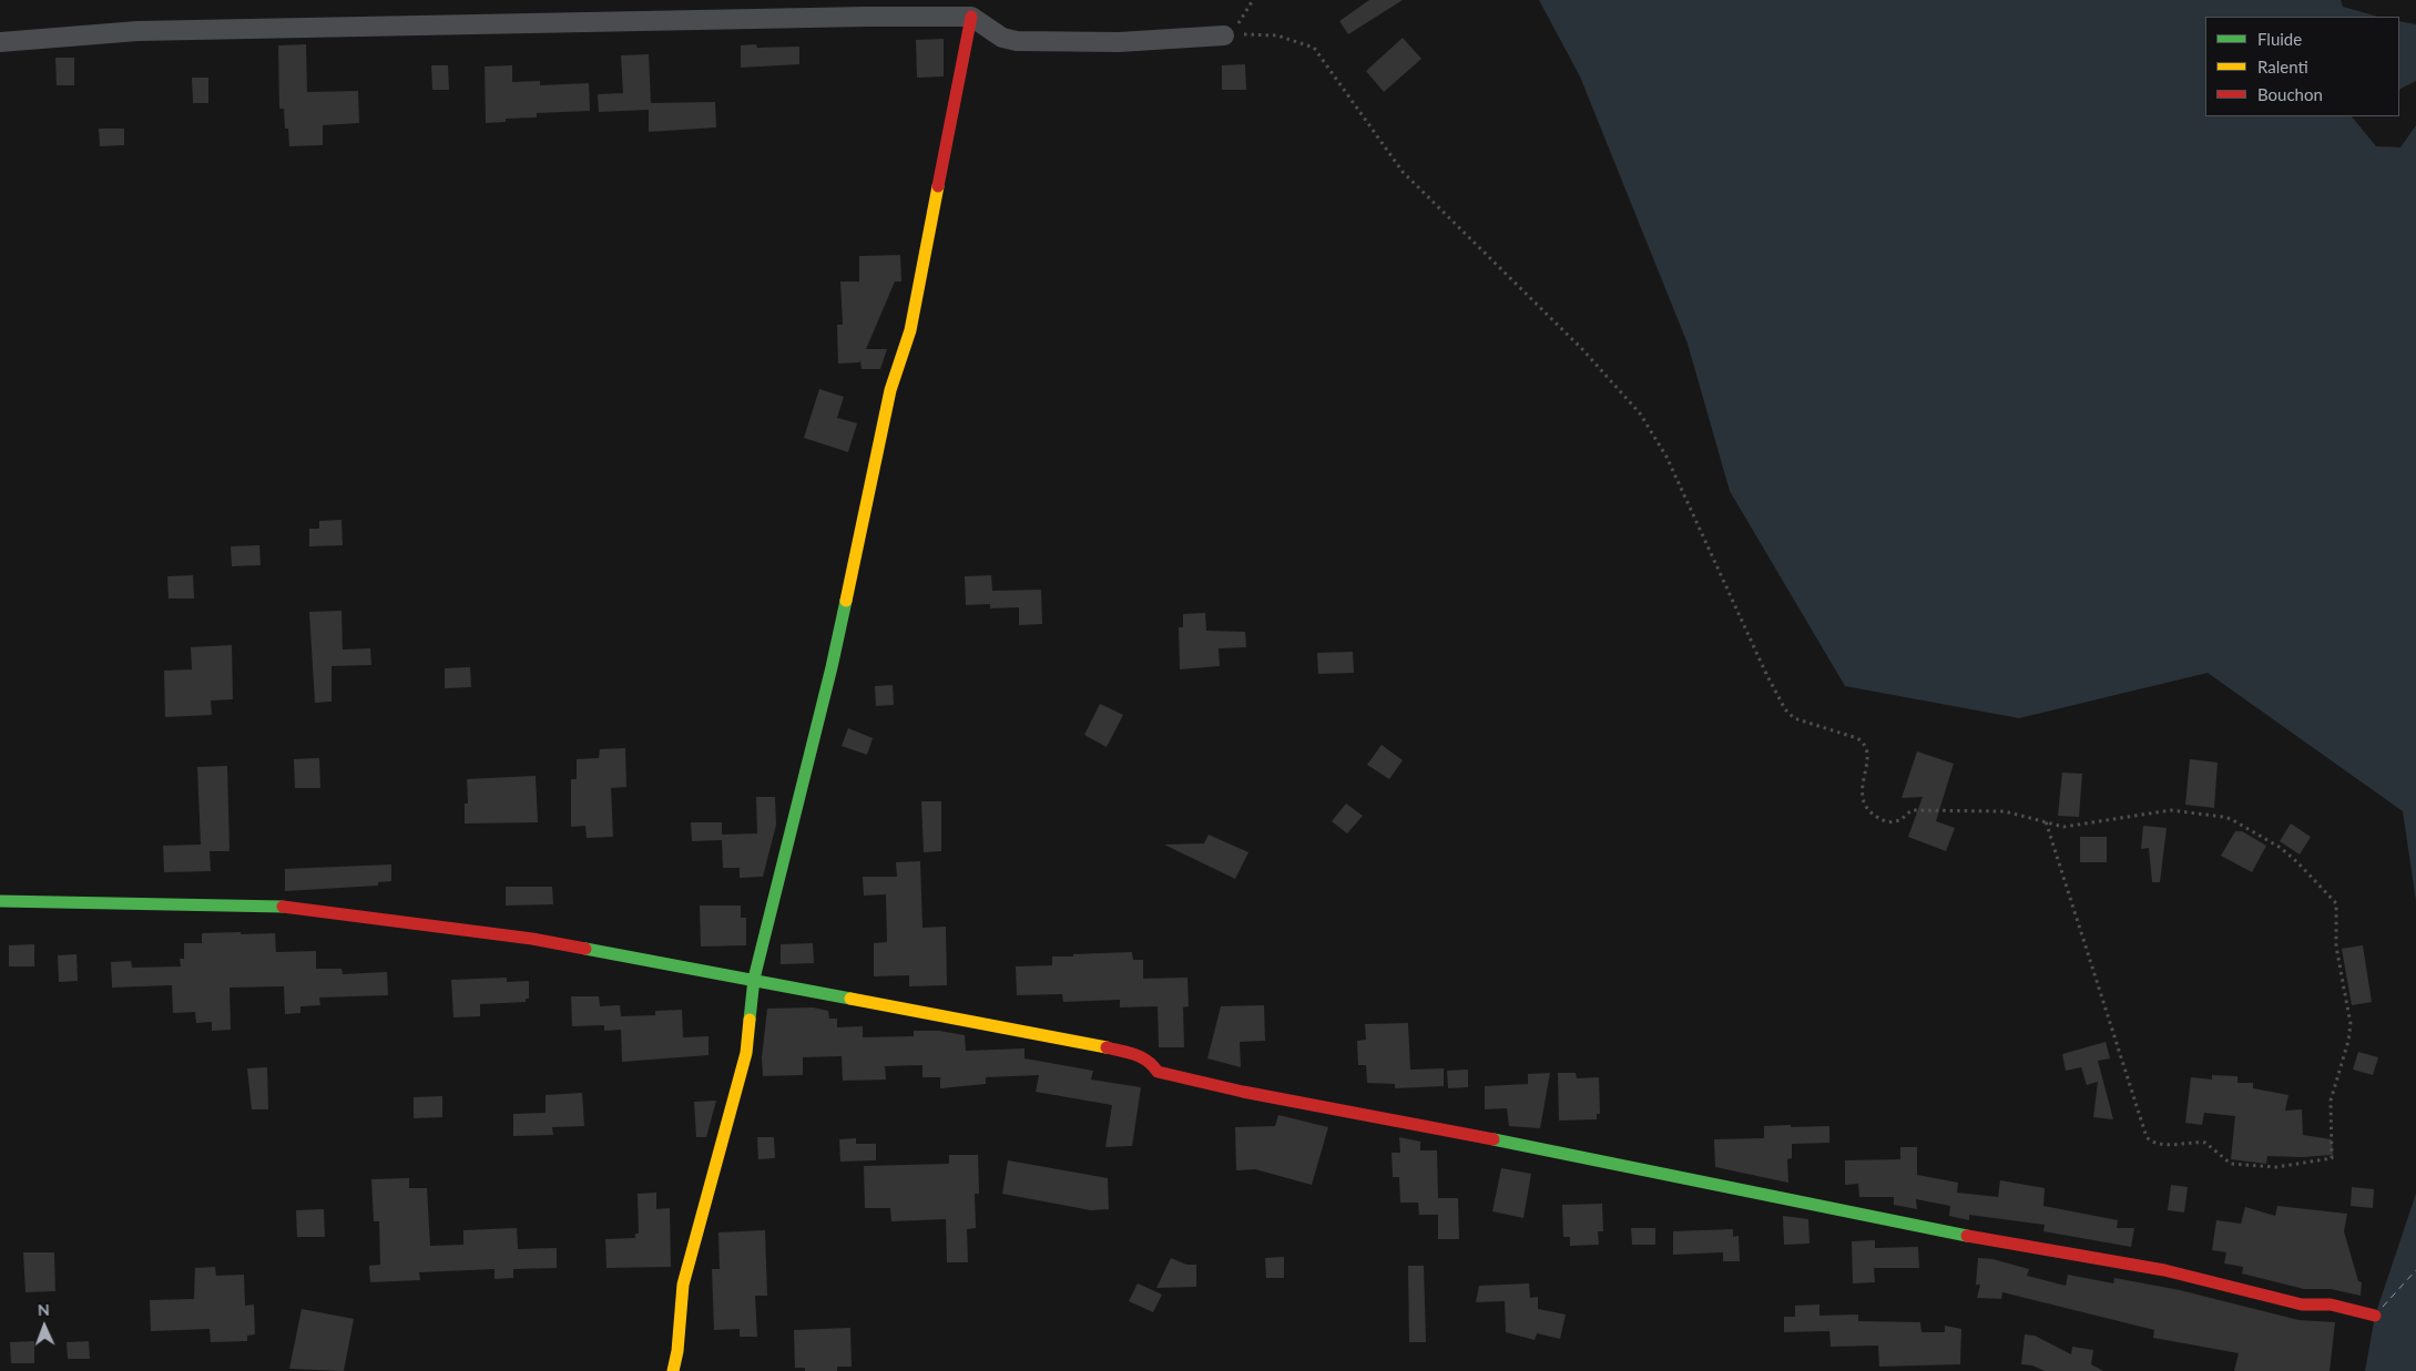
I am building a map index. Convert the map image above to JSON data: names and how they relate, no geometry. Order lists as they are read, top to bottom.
{
  "legend": ["Fluide", "Ralenti", "Bouchon"],
  "north": "top"
}
